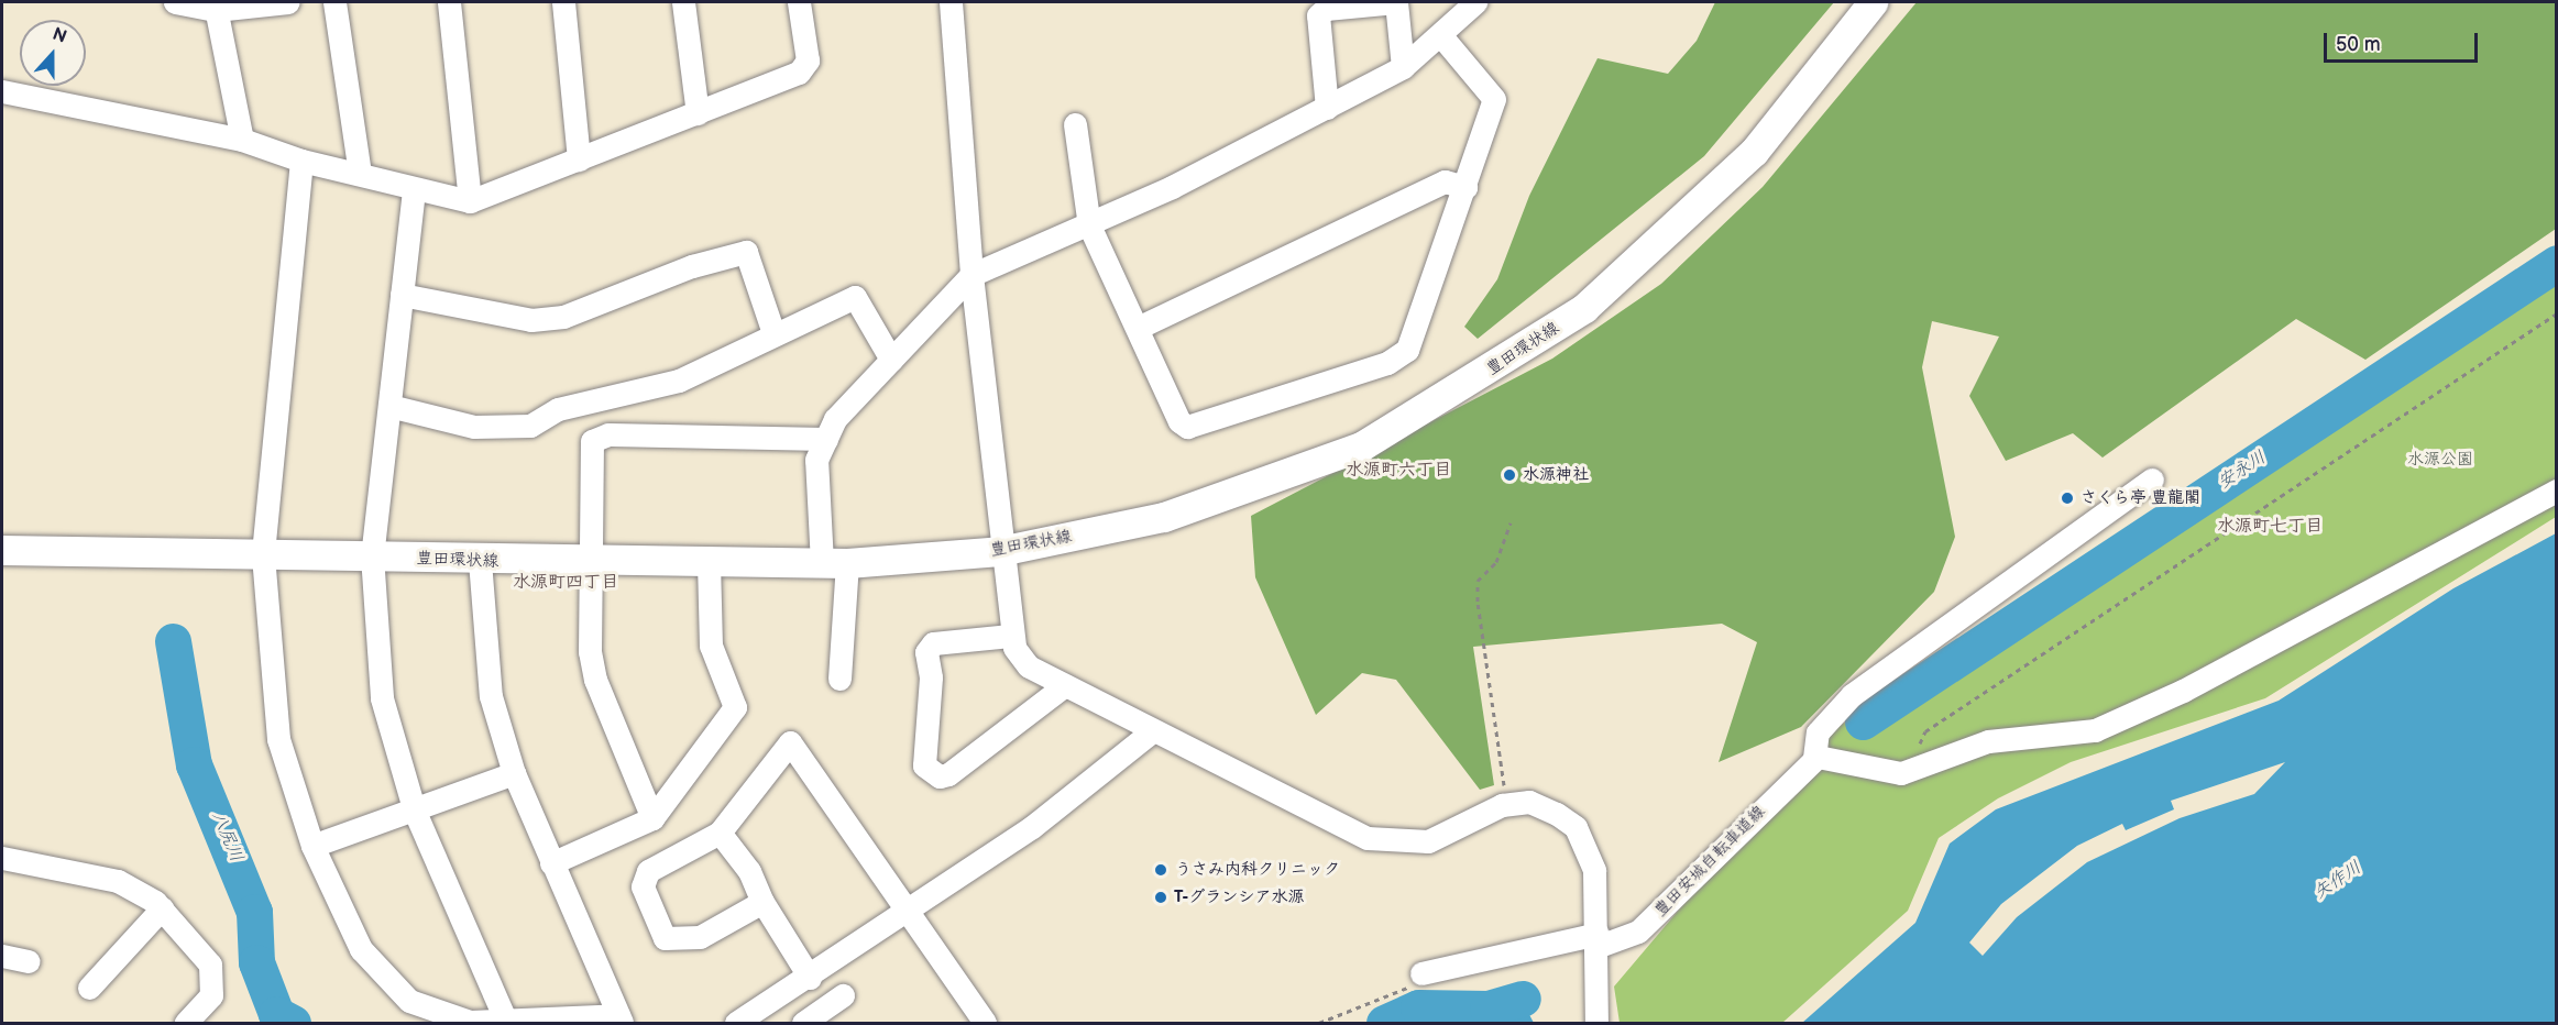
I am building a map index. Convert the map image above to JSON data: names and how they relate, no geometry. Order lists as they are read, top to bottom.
{
  "streets": {
    "main road": ["豊田環状線"],
    "street": ["豊田安城自転車道線"]
  },
  "districts": ["水源町六丁目", "水源町七丁目", "水源町四丁目"],
  "water": ["安永川", "八尻川", "矢作川"],
  "parks": ["水源公園"],
  "places": [
    "水源神社",
    "さくら亭 豊龍閣",
    "うさみ内科クリニック",
    "T-グランシア水源"
  ],
  "scale_bar": "50 m",
  "north": "top"
}
